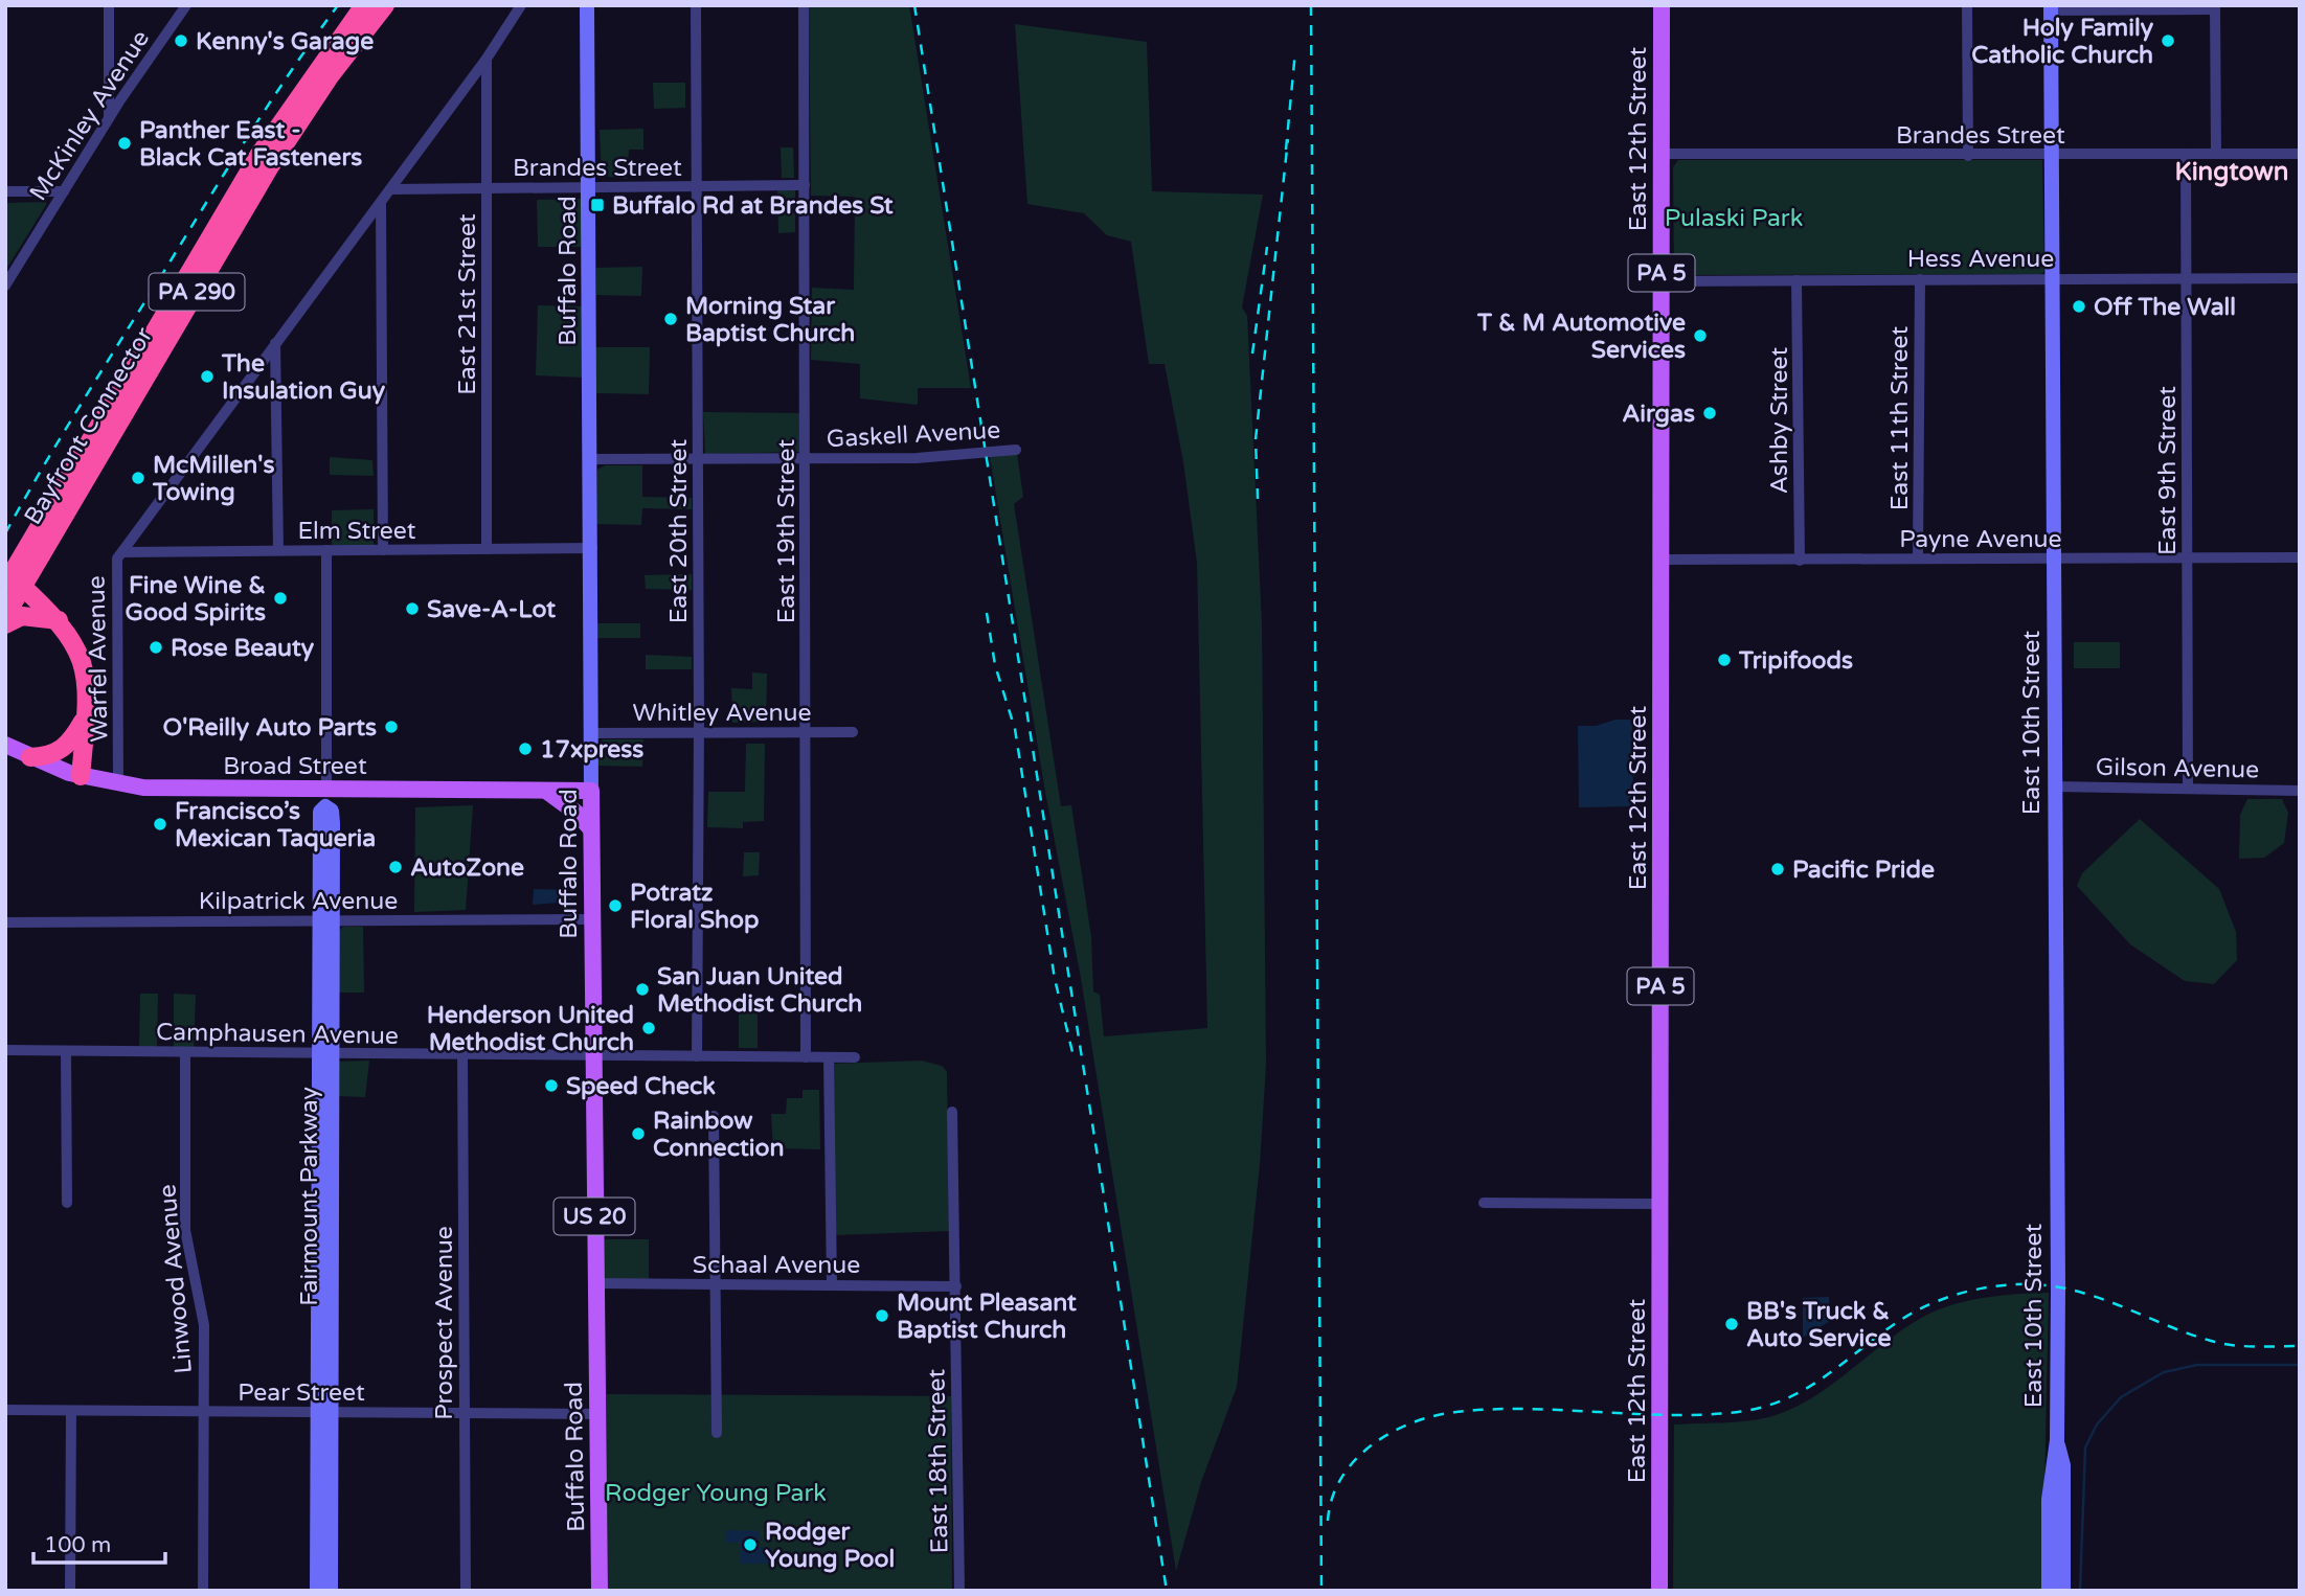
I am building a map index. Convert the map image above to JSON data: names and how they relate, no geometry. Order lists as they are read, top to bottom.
{
  "streets": {
    "highway": ["PA 290", "Bayfront Connector"],
    "main road": [
      "East 12th Street",
      "Buffalo Road",
      "PA 5",
      "Broad Street",
      "US 20"
    ],
    "street": [
      "McKinley Avenue",
      "Brandes Street",
      "Hess Avenue",
      "East 21st Street",
      "East 11th Street",
      "Ashby Street",
      "Gaskell Avenue",
      "East 9th Street",
      "Elm Street",
      "East 20th Street",
      "East 19th Street",
      "Payne Avenue",
      "Warfel Avenue",
      "Whitley Avenue",
      "East 10th Street",
      "Gilson Avenue",
      "Kilpatrick Avenue",
      "Camphausen Avenue",
      "Fairmount Parkway",
      "Schaal Avenue",
      "Linwood Avenue",
      "Prospect Avenue",
      "Pear Street",
      "East 18th Street"
    ]
  },
  "crossings": [
    ["Brandes Street", "East 12th Street"],
    ["Brandes Street", "Buffalo Road"],
    ["Brandes Street", "East 21st Street"],
    ["Brandes Street", "East 9th Street"],
    ["Brandes Street", "East 20th Street"],
    ["Brandes Street", "East 19th Street"],
    ["Brandes Street", "Warfel Avenue"],
    ["Brandes Street", "East 10th Street"],
    ["East 12th Street", "Hess Avenue"],
    ["East 12th Street", "Payne Avenue"],
    ["Hess Avenue", "East 11th Street"],
    ["Hess Avenue", "Ashby Street"],
    ["Hess Avenue", "East 9th Street"],
    ["Hess Avenue", "East 10th Street"],
    ["Buffalo Road", "Gaskell Avenue"],
    ["Buffalo Road", "Elm Street"],
    ["Buffalo Road", "Whitley Avenue"],
    ["Buffalo Road", "Broad Street"],
    ["Buffalo Road", "Kilpatrick Avenue"],
    ["Buffalo Road", "Camphausen Avenue"],
    ["Buffalo Road", "Schaal Avenue"],
    ["Buffalo Road", "Pear Street"],
    ["East 21st Street", "Elm Street"],
    ["East 21st Street", "Warfel Avenue"],
    ["East 11th Street", "Payne Avenue"],
    ["Ashby Street", "Payne Avenue"],
    ["Gaskell Avenue", "East 20th Street"],
    ["Gaskell Avenue", "East 19th Street"],
    ["East 9th Street", "Payne Avenue"],
    ["East 9th Street", "Gilson Avenue"],
    ["Elm Street", "Warfel Avenue"],
    ["Elm Street", "Fairmount Parkway"],
    ["East 20th Street", "Whitley Avenue"],
    ["East 20th Street", "Camphausen Avenue"],
    ["East 19th Street", "Whitley Avenue"],
    ["East 19th Street", "Camphausen Avenue"],
    ["Payne Avenue", "East 10th Street"],
    ["Warfel Avenue", "Broad Street"],
    ["East 10th Street", "Gilson Avenue"],
    ["Broad Street", "Fairmount Parkway"],
    ["Kilpatrick Avenue", "Fairmount Parkway"],
    ["Camphausen Avenue", "Fairmount Parkway"],
    ["Camphausen Avenue", "Linwood Avenue"],
    ["Camphausen Avenue", "Prospect Avenue"],
    ["Fairmount Parkway", "Pear Street"],
    ["Schaal Avenue", "East 18th Street"],
    ["Linwood Avenue", "Pear Street"],
    ["Prospect Avenue", "Pear Street"]
  ],
  "districts": ["Kingtown"],
  "parks": ["Pulaski Park", "Rodger Young Park"],
  "places": {
    "other": [
      "Kenny's Garage",
      "Holy Family Catholic Church",
      "Panther East - Black Cat Fasteners",
      "Off The Wall",
      "Morning Star Baptist Church",
      "T & M Automotive Services",
      "The Insulation Guy",
      "Airgas",
      "McMillen's Towing",
      "Fine Wine & Good Spirits",
      "Save-A-Lot",
      "Rose Beauty",
      "Tripifoods",
      "O'Reilly Auto Parts",
      "17xpress",
      "Francisco’s Mexican Taqueria",
      "AutoZone",
      "Pacific Pride",
      "Potratz Floral Shop",
      "San Juan United Methodist Church",
      "Henderson United Methodist Church",
      "Speed Check",
      "Rainbow Connection",
      "Mount Pleasant Baptist Church",
      "BB's Truck & Auto Service",
      "Rodger Young Pool"
    ],
    "transit": ["Buffalo Rd at Brandes St"]
  },
  "scale_bar": "100 m"
}
